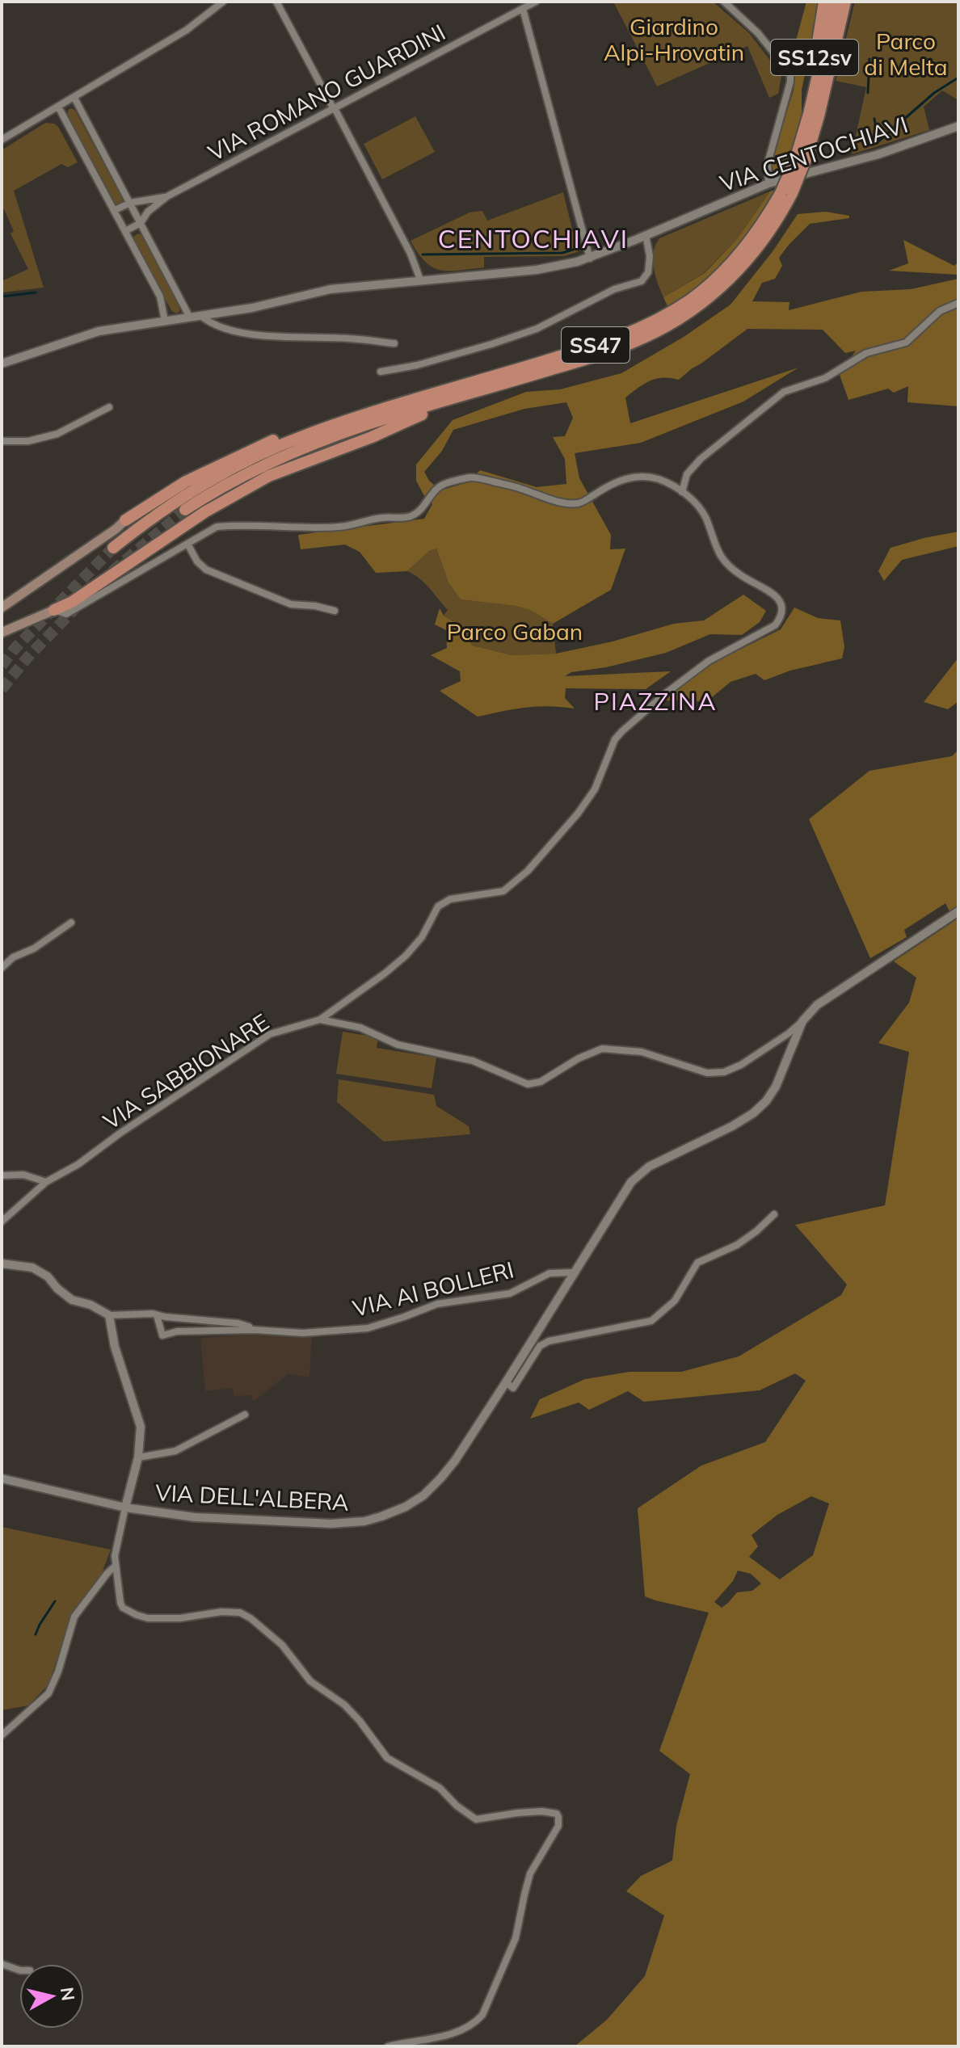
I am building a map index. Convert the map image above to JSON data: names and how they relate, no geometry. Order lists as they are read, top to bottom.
{
  "streets": {
    "highway": ["SS12sv", "SS47"],
    "street": [
      "VIA ROMANO GUARDINI",
      "VIA CENTOCHIAVI",
      "VIA SABBIONARE",
      "VIA AI BOLLERI",
      "VIA DELL'ALBERA"
    ]
  },
  "crossings": [
    ["SS12sv", "SS47"],
    ["VIA AI BOLLERI", "VIA DELL'ALBERA"]
  ],
  "districts": ["CENTOCHIAVI", "PIAZZINA"],
  "parks": ["Giardino Alpi-Hrovatin", "Parco di Melta", "Parco Gaban"],
  "north": "right"
}
